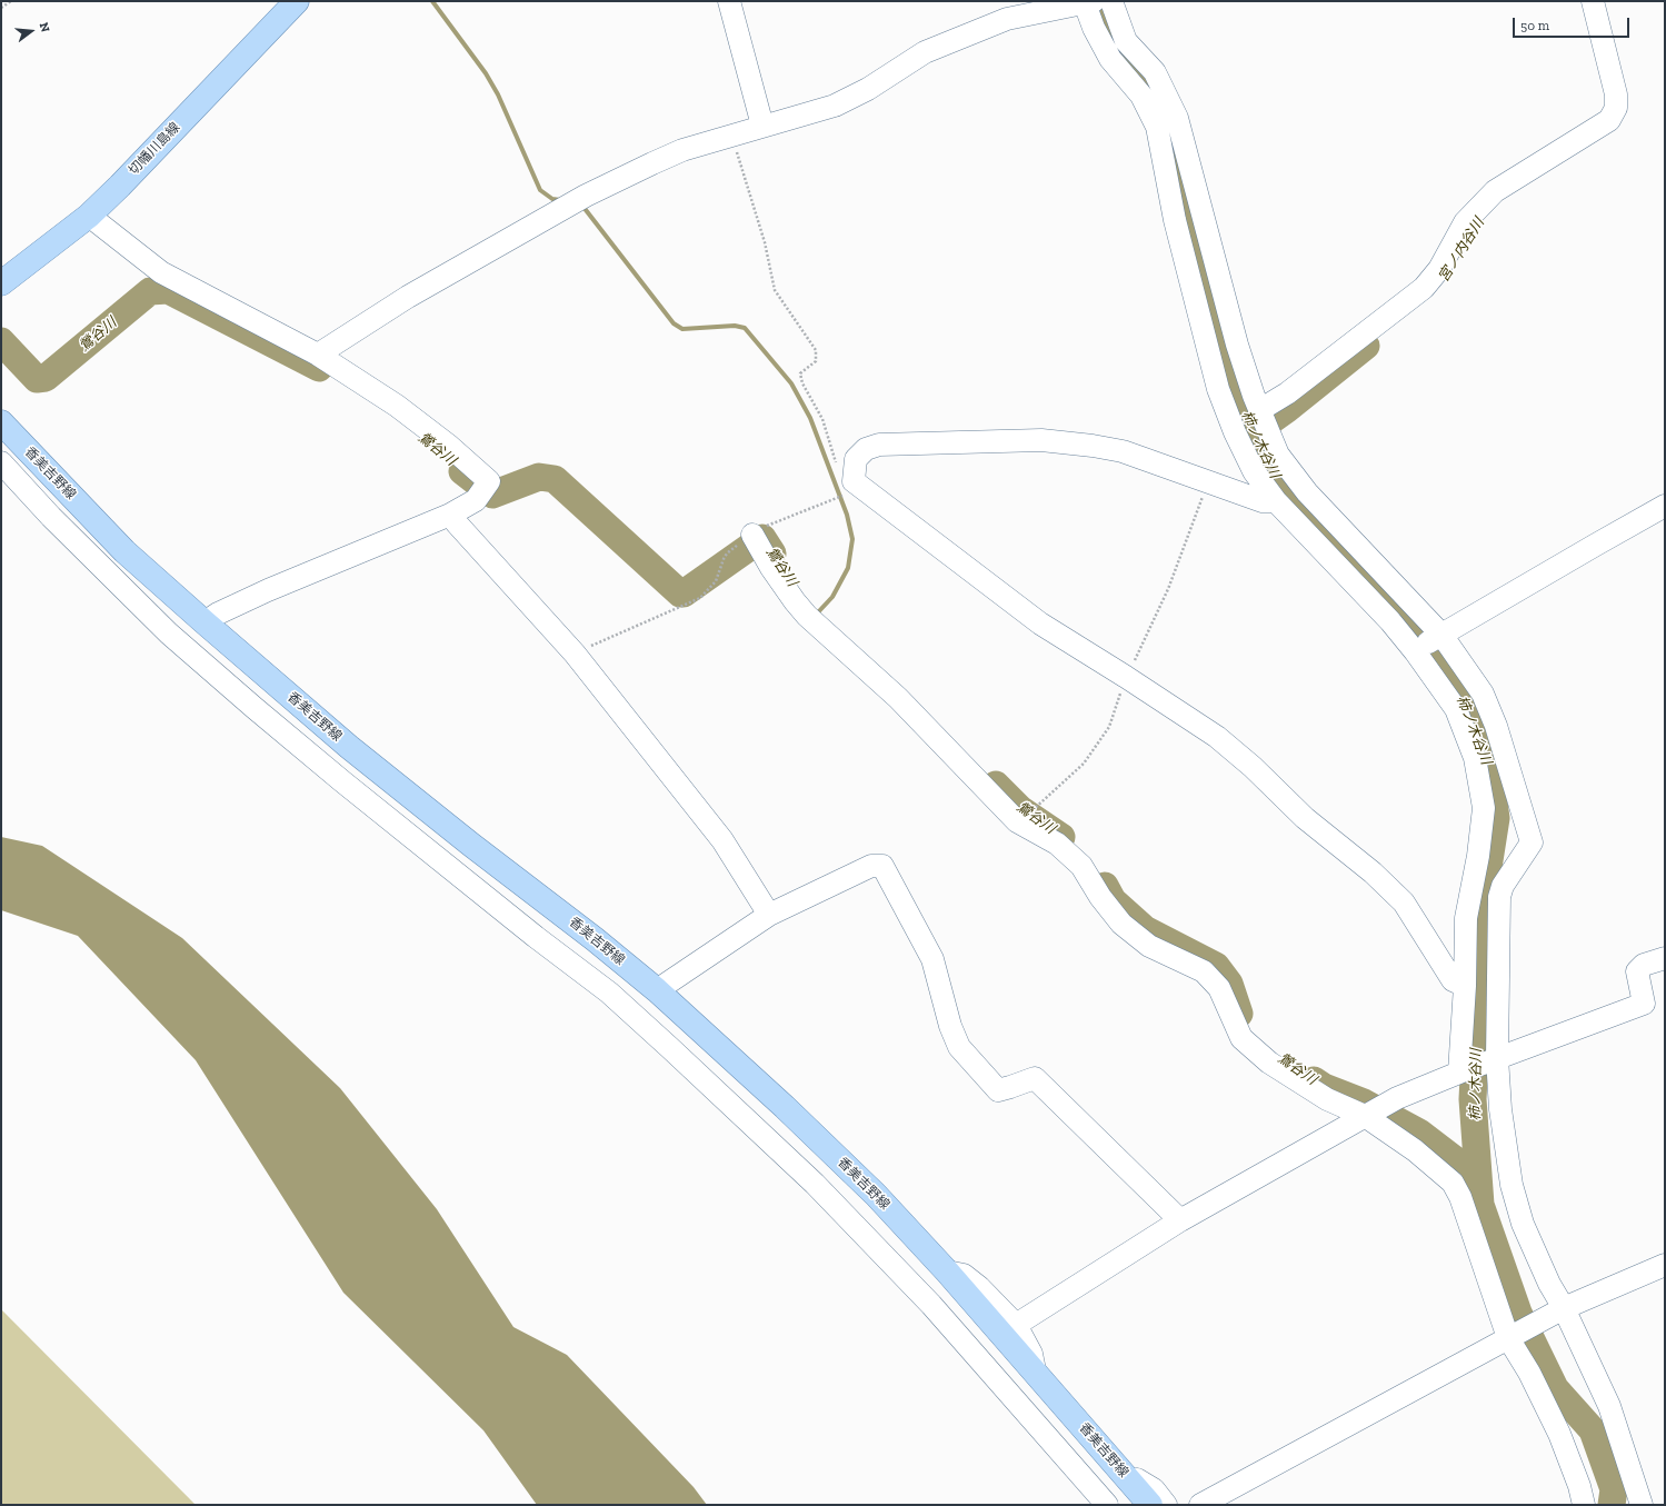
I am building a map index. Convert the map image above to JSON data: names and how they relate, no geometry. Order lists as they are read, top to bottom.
{
  "streets": {
    "main road": ["切幡川島線", "香美吉野線"]
  },
  "water": ["宮ノ内谷川", "鶯谷川", "柿ノ木谷川"],
  "scale_bar": "50 m",
  "north": "right"
}
